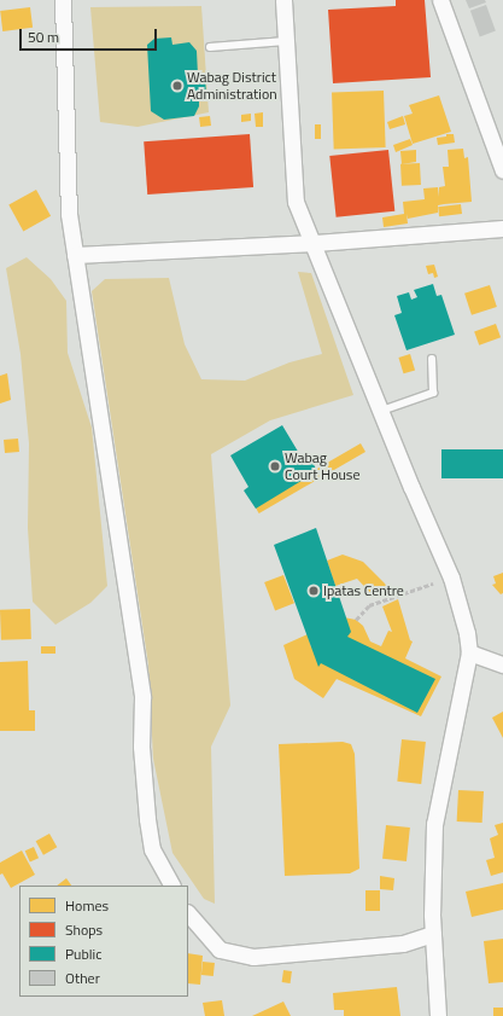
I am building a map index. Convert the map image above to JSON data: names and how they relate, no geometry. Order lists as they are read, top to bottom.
{
  "places": ["Wabag District Administration", "Wabag Court House", "Ipatas Centre"],
  "legend": [
    "Homes",
    "Shops",
    "Public",
    "Other"
  ],
  "scale_bar": "50 m"
}
